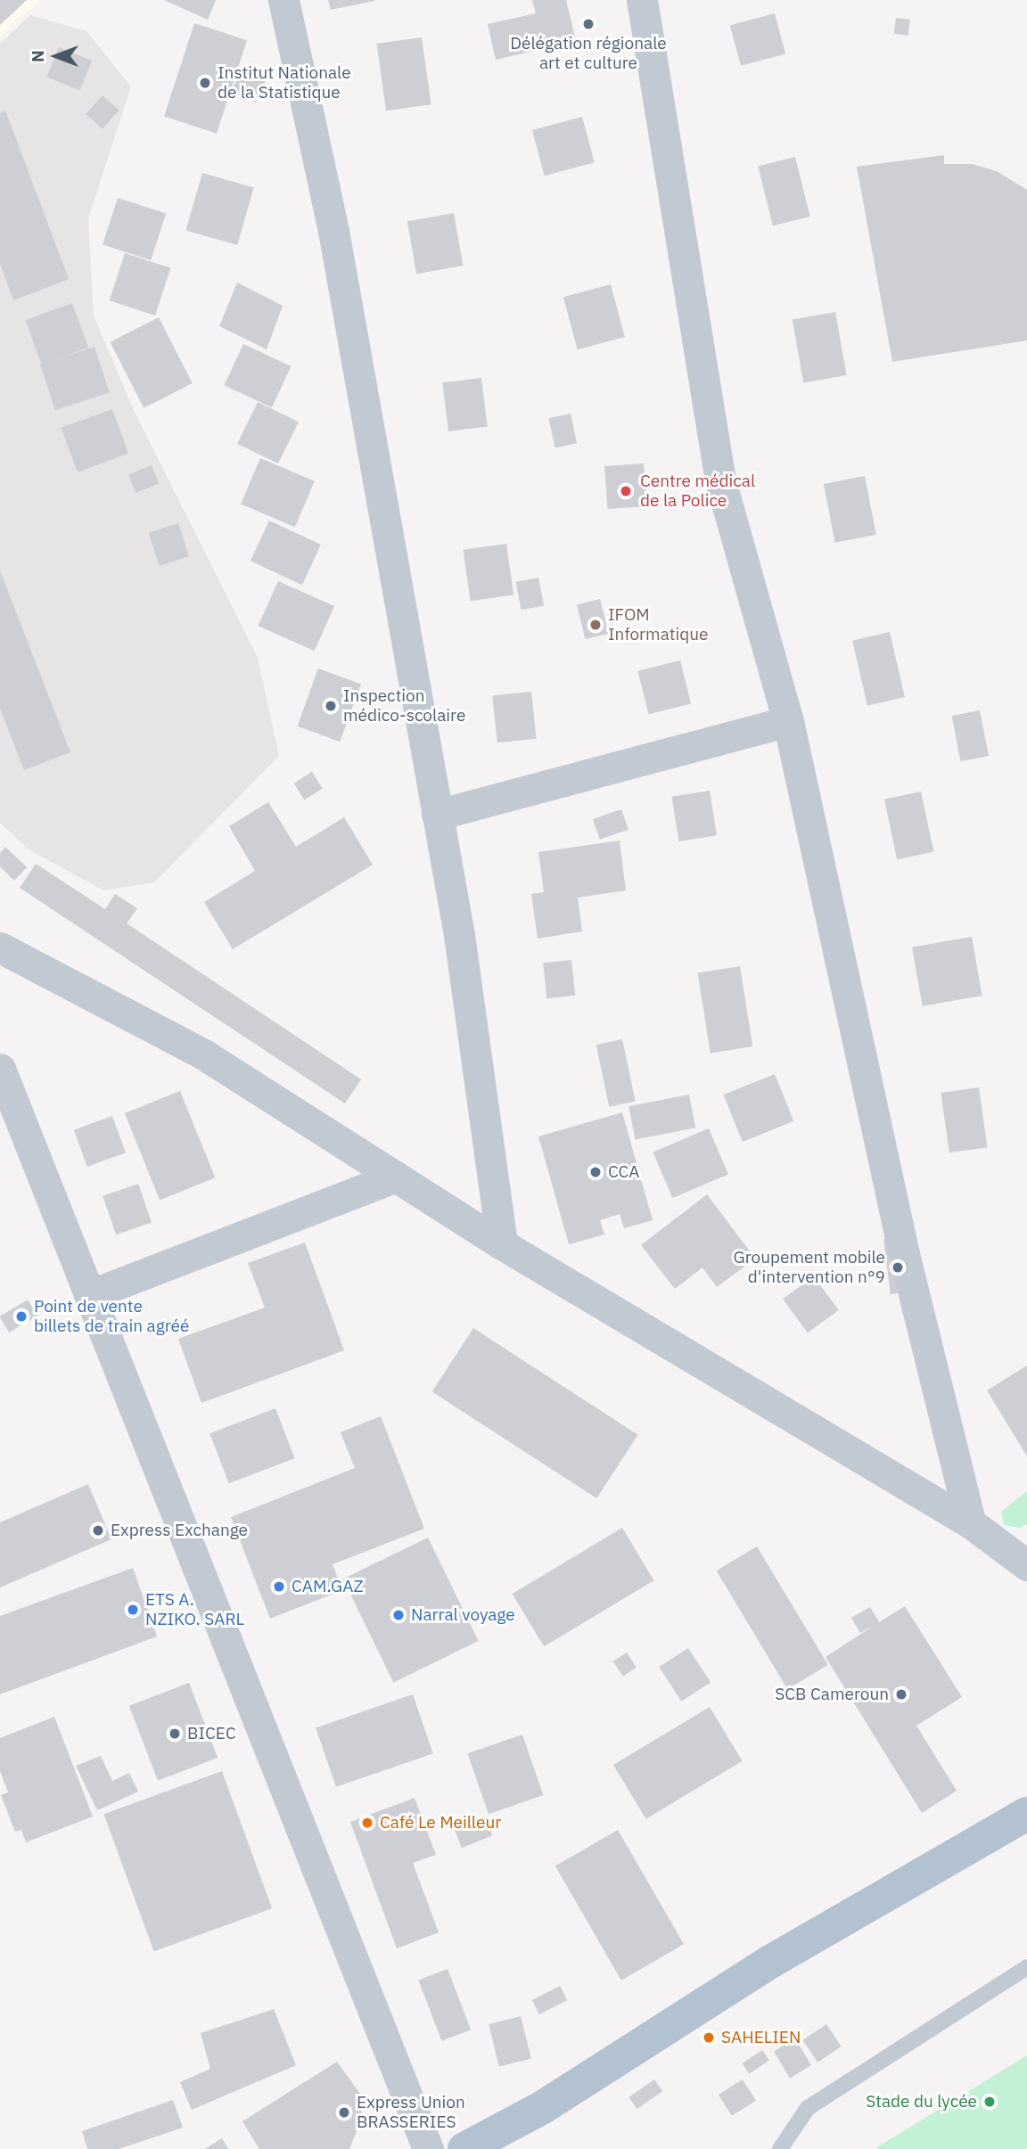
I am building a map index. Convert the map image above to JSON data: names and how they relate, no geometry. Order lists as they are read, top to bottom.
{
  "places": [
    "Délégation régionale art et culture",
    "Institut Nationale de la Statistique",
    "Centre médical de la Police",
    "IFOM Informatique",
    "Inspection médico-scolaire",
    "CCA",
    "Groupement mobile d'intervention n°9",
    "Point de vente billets de train agréé",
    "Express Exchange",
    "CAM.GAZ",
    "ETS A. NZIKO. SARL",
    "Narral voyage",
    "SCB Cameroun",
    "BICEC",
    "Café Le Meilleur",
    "SAHELIEN",
    "Stade du lycée",
    "Express Union BRASSERIES"
  ],
  "north": "left"
}
